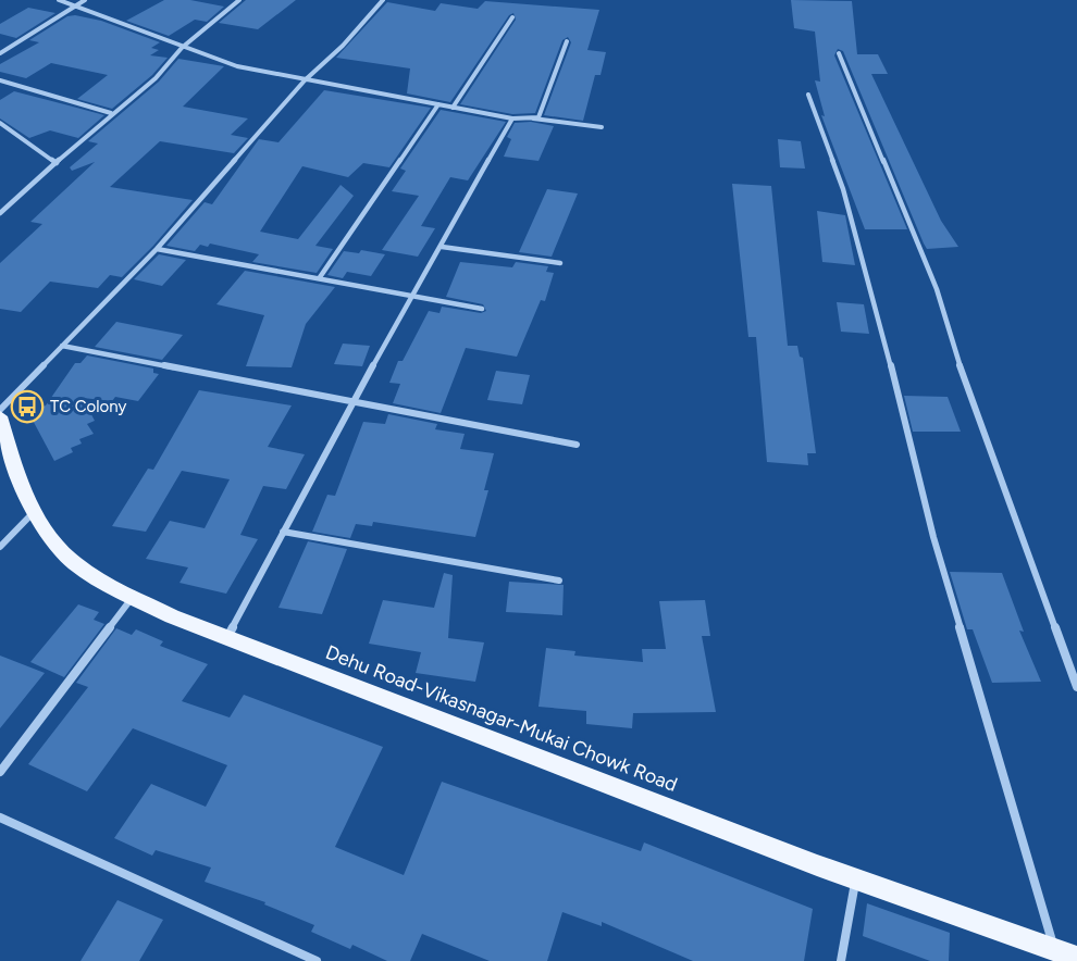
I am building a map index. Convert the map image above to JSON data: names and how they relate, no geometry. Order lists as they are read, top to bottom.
{
  "streets": {
    "main road": ["Dehu Road-Vikasnagar-Mukai Chowk Road"]
  },
  "places": {
    "bus stop": ["TC Colony"]
  }
}
